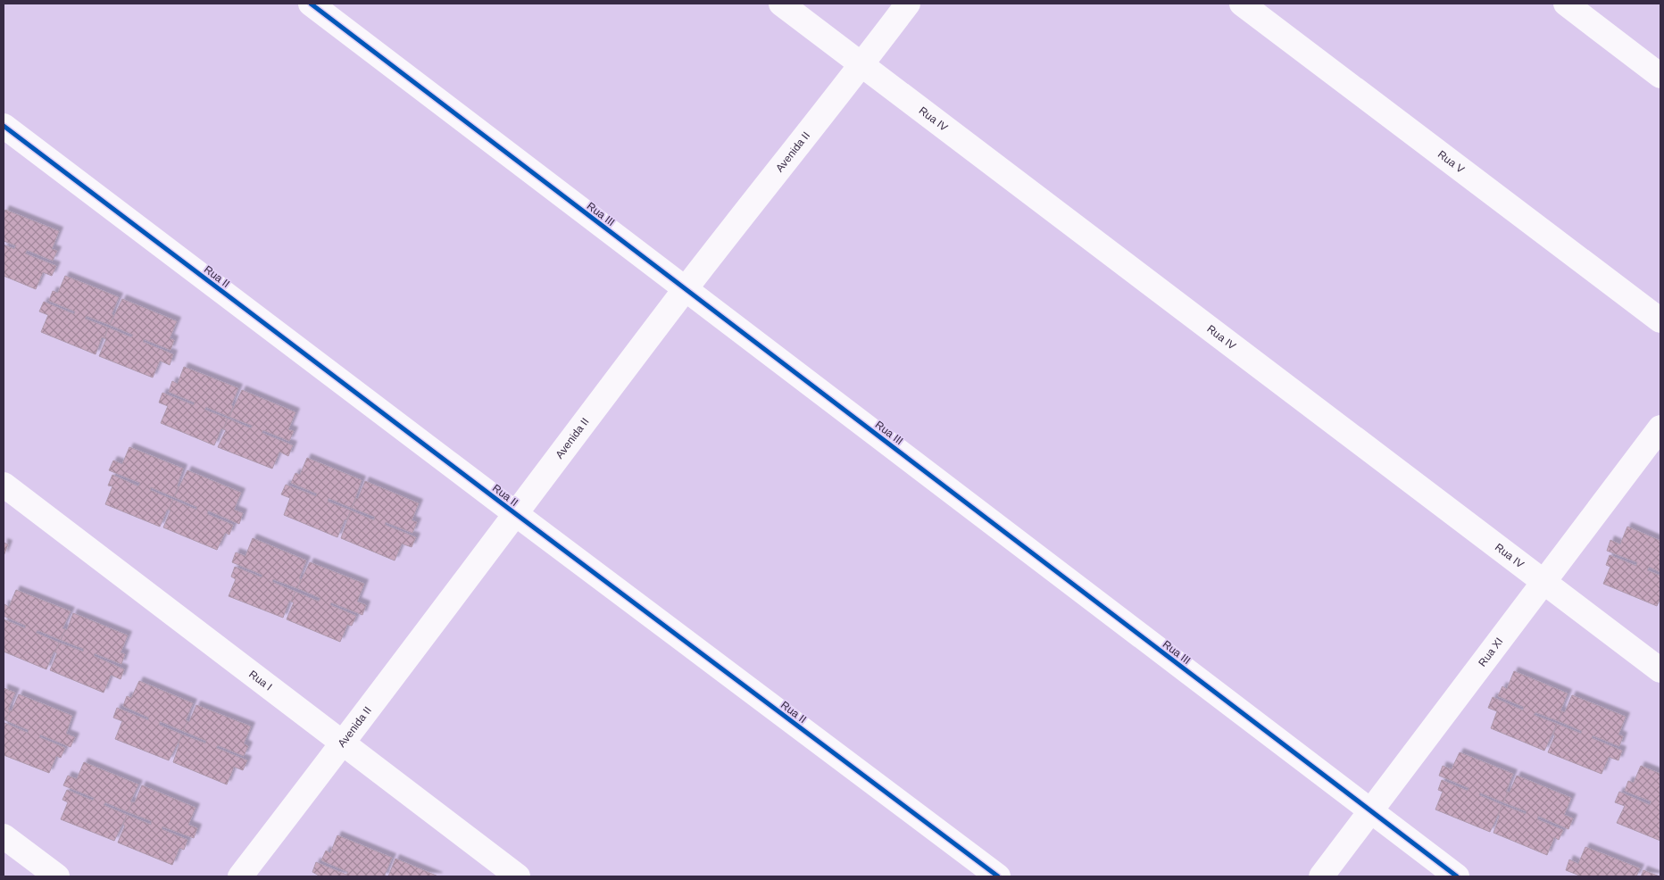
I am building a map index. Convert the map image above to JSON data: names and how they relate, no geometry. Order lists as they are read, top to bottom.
{
  "streets": {
    "street": [
      "Rua IV",
      "Avenida II",
      "Rua V",
      "Rua III",
      "Rua II",
      "Rua XI",
      "Rua I"
    ]
  },
  "crossings": [
    ["Rua IV", "Avenida II"],
    ["Rua IV", "Rua XI"],
    ["Avenida II", "Rua III"],
    ["Avenida II", "Rua II"],
    ["Avenida II", "Rua I"],
    ["Rua III", "Rua XI"]
  ]
}
